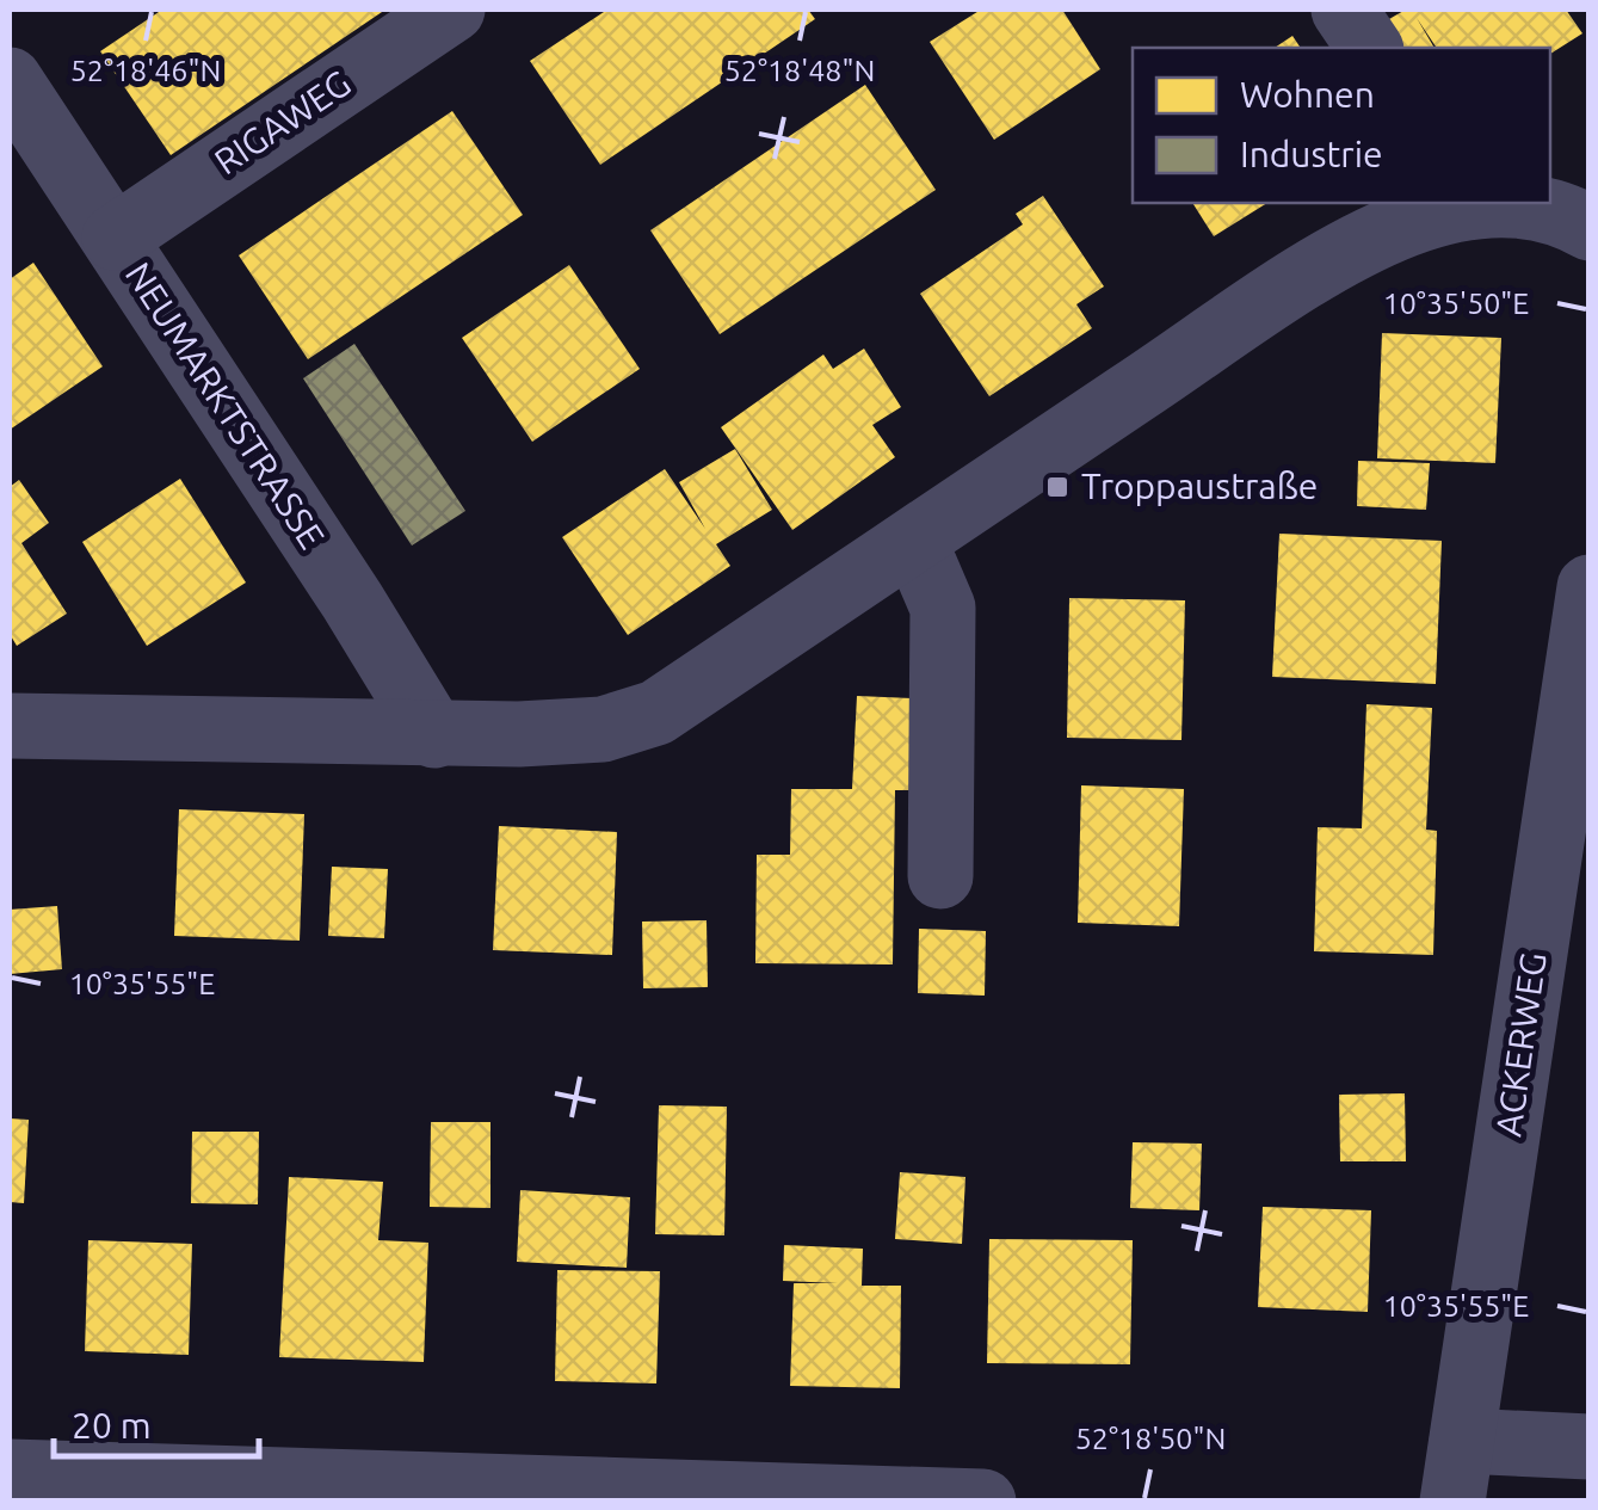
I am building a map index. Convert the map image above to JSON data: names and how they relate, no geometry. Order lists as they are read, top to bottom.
{
  "streets": {
    "street": ["RIGAWEG", "NEUMARKTSTRASSE", "ACKERWEG"]
  },
  "crossings": [
    ["RIGAWEG", "NEUMARKTSTRASSE"]
  ],
  "places": {
    "transit": ["Troppaustraße"]
  },
  "legend": ["Wohnen", "Industrie"],
  "scale_bar": "20 m",
  "coordinates": [
    "52°18'46\"N",
    "52°18'48\"N",
    "10°35'50\"E",
    "10°35'55\"E",
    "52°18'50\"N"
  ]
}
